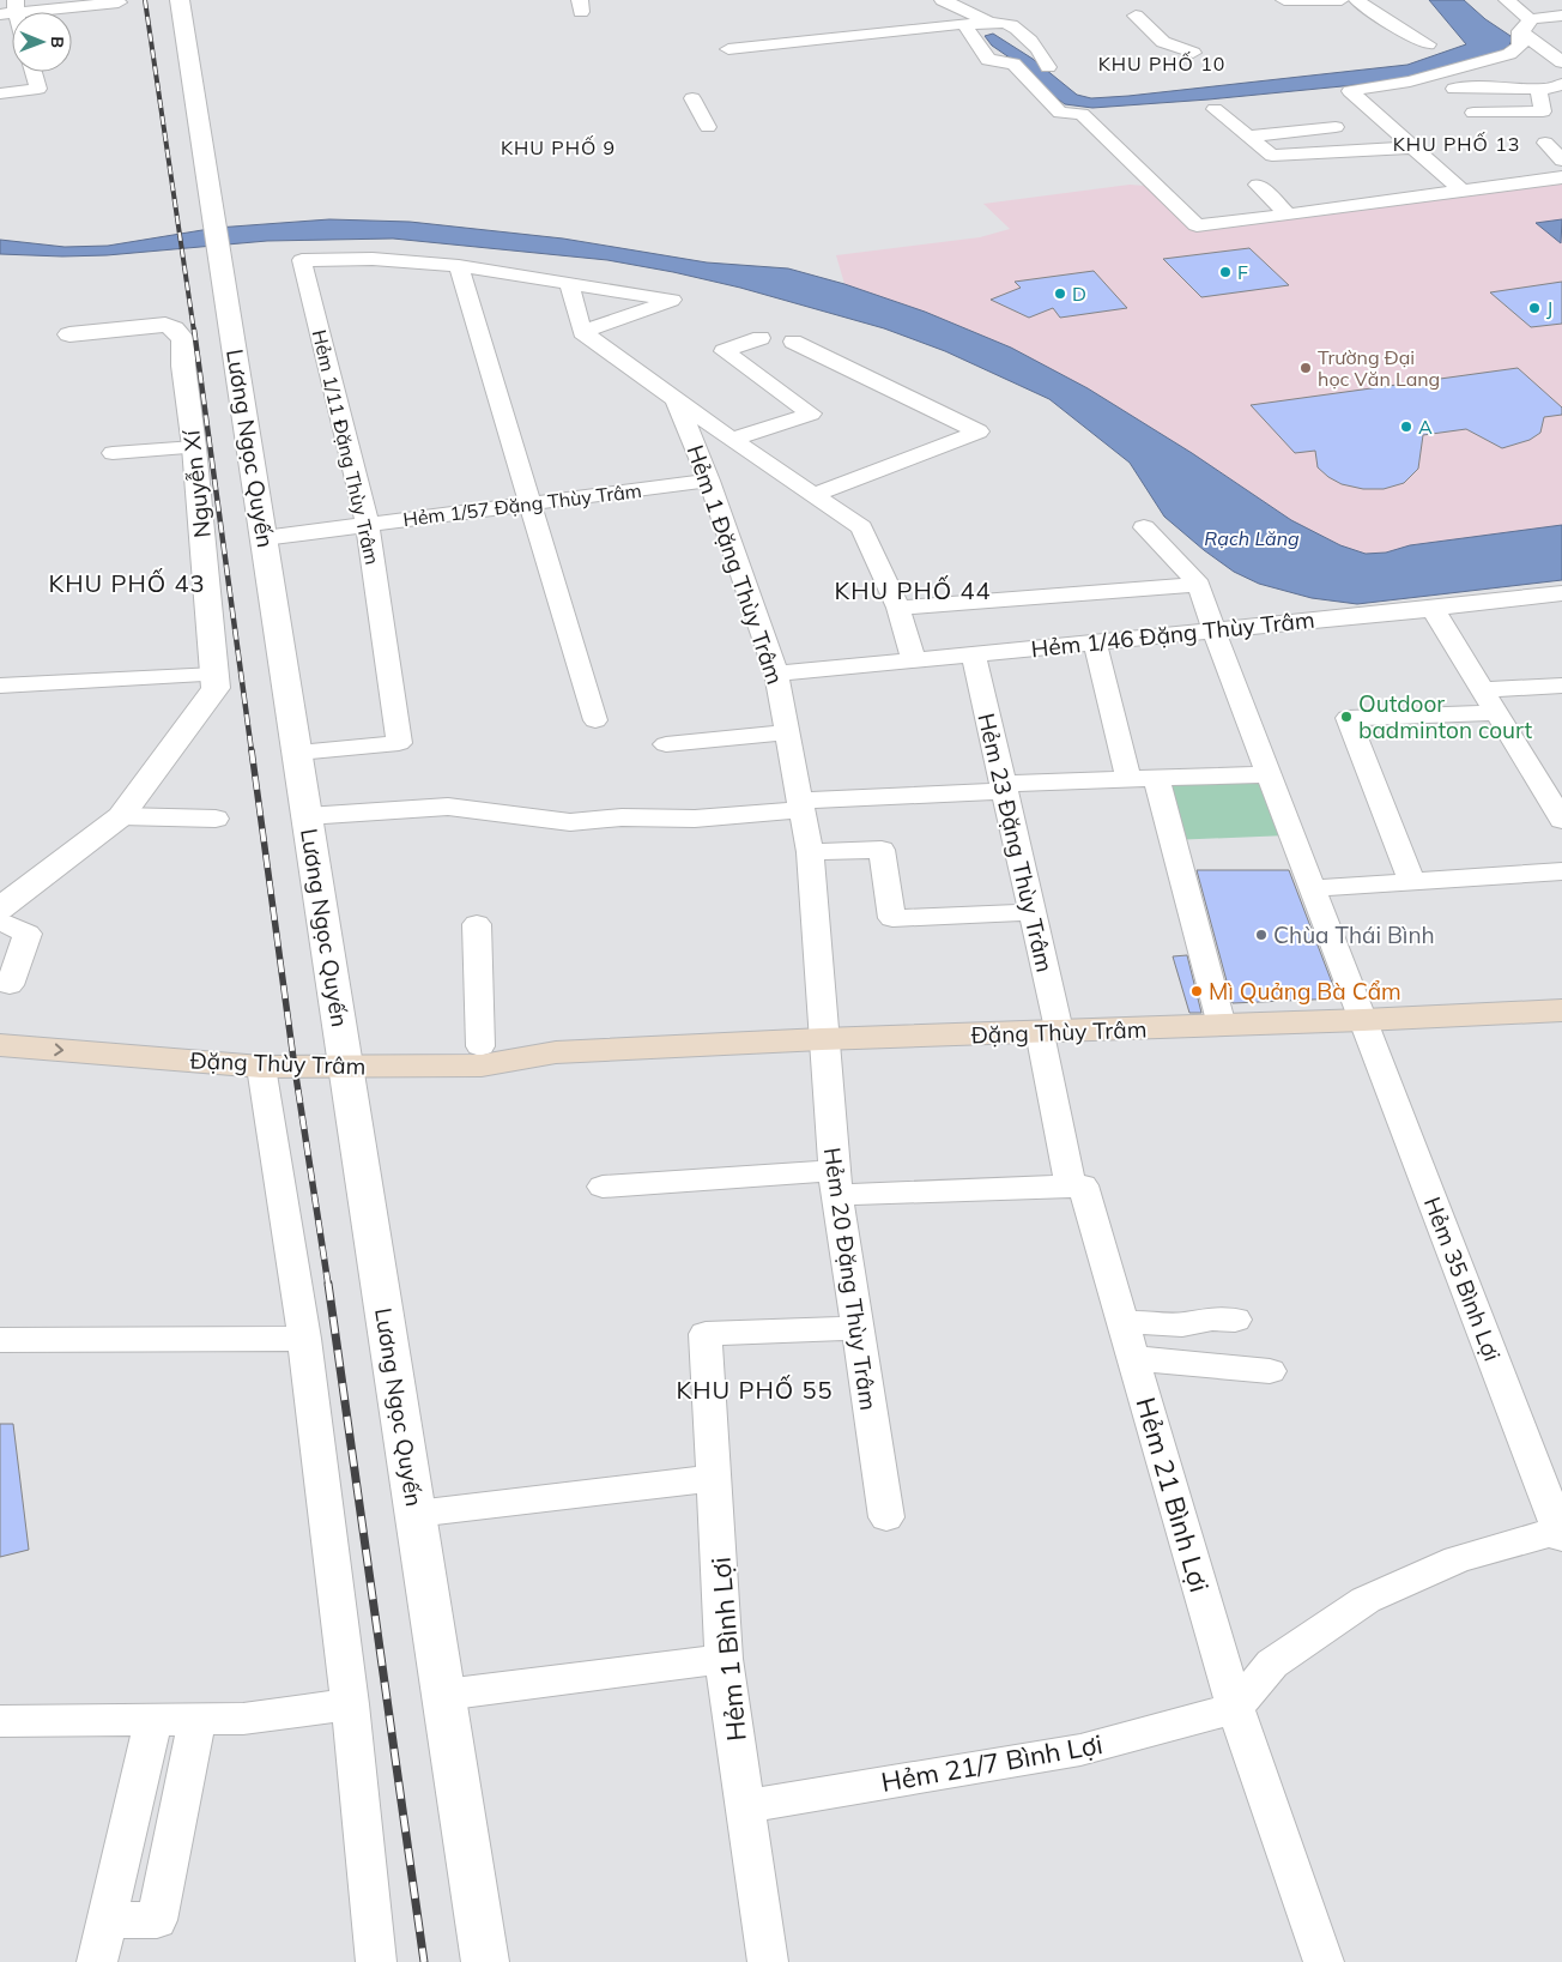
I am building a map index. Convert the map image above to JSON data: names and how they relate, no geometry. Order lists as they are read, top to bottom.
{
  "streets": {
    "main road": ["Đặng Thùy Trâm"],
    "street": [
      "Hẻm 1/11 Đặng Thùy Trâm",
      "Lương Ngọc Quyến",
      "Nguyễn Xí",
      "Hẻm 1/57 Đặng Thùy Trâm",
      "Hẻm 1 Đặng Thùy Trâm",
      "Hẻm 1/46 Đặng Thùy Trâm",
      "Hẻm 23 Đặng Thùy Trâm",
      "Hẻm 20 Đặng Thùy Trâm",
      "Hẻm 35 Bình Lợi",
      "Hẻm 21 Bình Lợi",
      "Hẻm 1 Bình Lợi",
      "Hẻm 21/7 Bình Lợi"
    ]
  },
  "crossings": [
    ["Hẻm 1/11 Đặng Thùy Trâm", "Lương Ngọc Quyến"],
    ["Hẻm 1/11 Đặng Thùy Trâm", "Hẻm 1/57 Đặng Thùy Trâm"],
    ["Lương Ngọc Quyến", "Hẻm 1/57 Đặng Thùy Trâm"],
    ["Lương Ngọc Quyến", "Đặng Thùy Trâm"],
    ["Hẻm 1/57 Đặng Thùy Trâm", "Hẻm 1 Đặng Thùy Trâm"],
    ["Hẻm 1 Đặng Thùy Trâm", "Hẻm 1/46 Đặng Thùy Trâm"],
    ["Hẻm 1 Đặng Thùy Trâm", "Đặng Thùy Trâm"],
    ["Hẻm 1 Đặng Thùy Trâm", "Hẻm 20 Đặng Thùy Trâm"],
    ["Hẻm 1/46 Đặng Thùy Trâm", "Hẻm 23 Đặng Thùy Trâm"],
    ["Hẻm 1/46 Đặng Thùy Trâm", "Hẻm 35 Bình Lợi"],
    ["Hẻm 23 Đặng Thùy Trâm", "Đặng Thùy Trâm"],
    ["Đặng Thùy Trâm", "Hẻm 20 Đặng Thùy Trâm"],
    ["Đặng Thùy Trâm", "Hẻm 35 Bình Lợi"],
    ["Hẻm 20 Đặng Thùy Trâm", "Hẻm 1 Bình Lợi"],
    ["Hẻm 21 Bình Lợi", "Hẻm 21/7 Bình Lợi"],
    ["Hẻm 1 Bình Lợi", "Hẻm 21/7 Bình Lợi"]
  ],
  "districts": [
    "KHU PHỐ 10",
    "KHU PHỐ 13",
    "KHU PHỐ 9",
    "KHU PHỐ 43",
    "KHU PHỐ 44",
    "KHU PHỐ 55"
  ],
  "water": ["Rạch Lăng"],
  "places": [
    "F",
    "D",
    "J",
    "Trường Đại học Văn Lang",
    "A",
    "Outdoor badminton court",
    "Chùa Thái Bình",
    "Mì Quảng Bà Cẩm"
  ],
  "north": "right"
}
